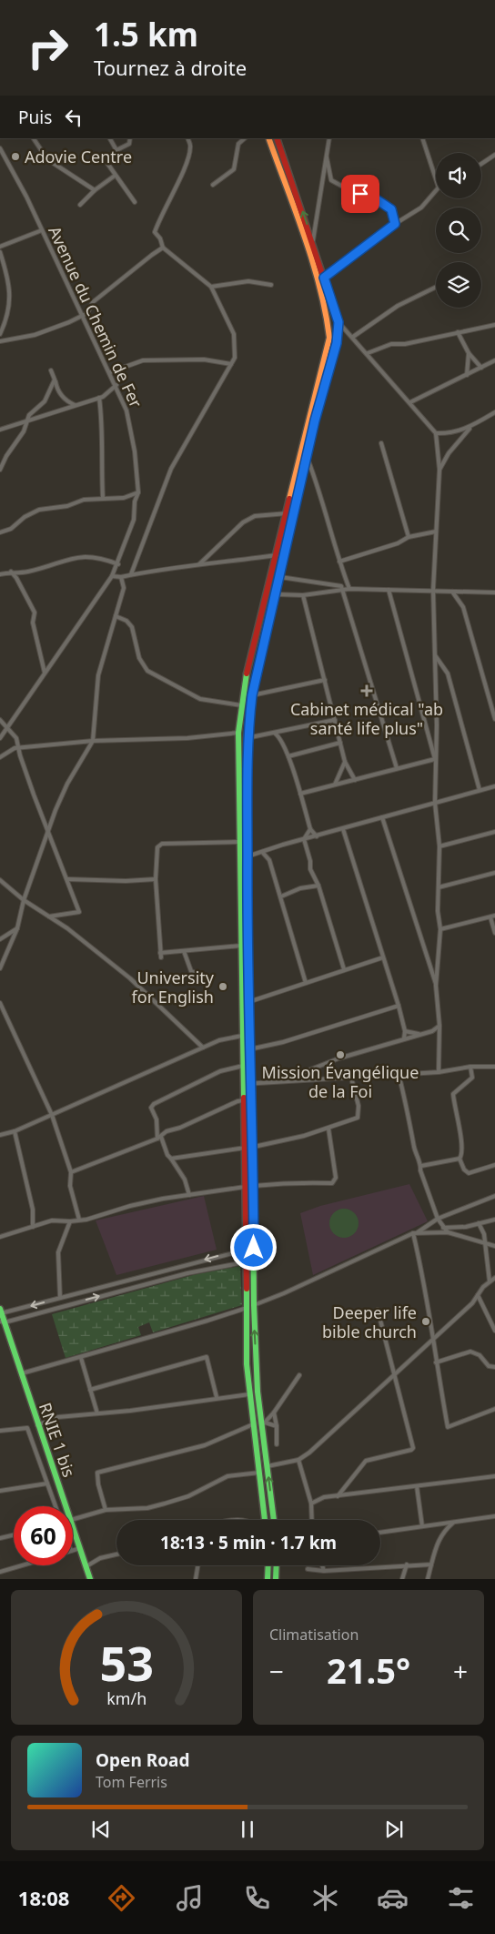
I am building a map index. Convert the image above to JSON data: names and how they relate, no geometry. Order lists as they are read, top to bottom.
{
  "streets": {
    "main road": ["RNIE 1 bis"],
    "street": ["Avenue du Chemin de Fer"]
  },
  "places": {
    "other": [
      "Adovie Centre",
      "University for English",
      "Mission Évangélique de la Foi",
      "Deeper life bible church"
    ],
    "health": ["Cabinet médical \"ab santé life plus\""]
  },
  "page": {
    "turn": ["1.5 km", "Tournez à droite"],
    "then": "Puis",
    "limit": "60",
    "trip": "18:13 · 5 min · 1.7 km",
    "tile": "Climatisation",
    "heat": ["−", "21.5°", "+"],
    "song": ["Open Road", "Tom Ferris"],
    "tabs": "18:08",
    "gauge": ["53", "km/h"]
  }
}
